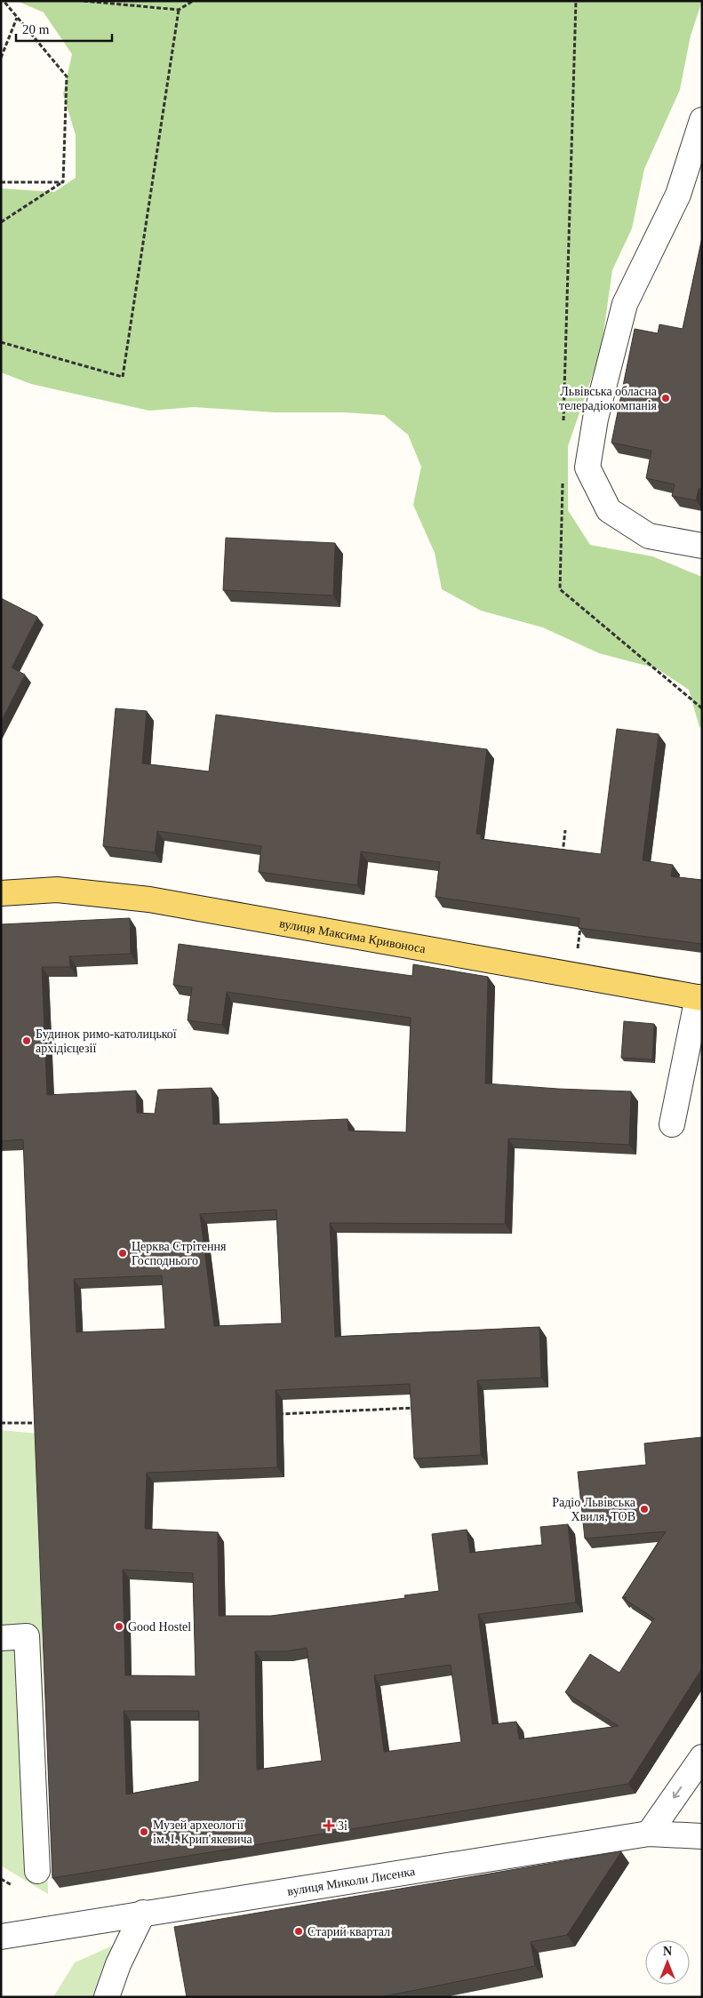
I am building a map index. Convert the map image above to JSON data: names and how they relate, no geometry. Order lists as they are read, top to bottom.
{
  "streets": {
    "main road": ["вулиця Максима Кривоноса"],
    "street": ["вулиця Миколи Лисенка"]
  },
  "places": {
    "other": [
      "Львівська обласна телерадіокомпанія",
      "Будинок римо-католицької архідієцезії",
      "Церква Стрітення Господнього",
      "Радіо Львівська Хвиля, ТОВ",
      "Good Hostel",
      "Музей археології ім. І. Крип'якевича",
      "Старий квартал"
    ],
    "health": ["3і"]
  },
  "scale_bar": "20 m",
  "north": "top"
}
